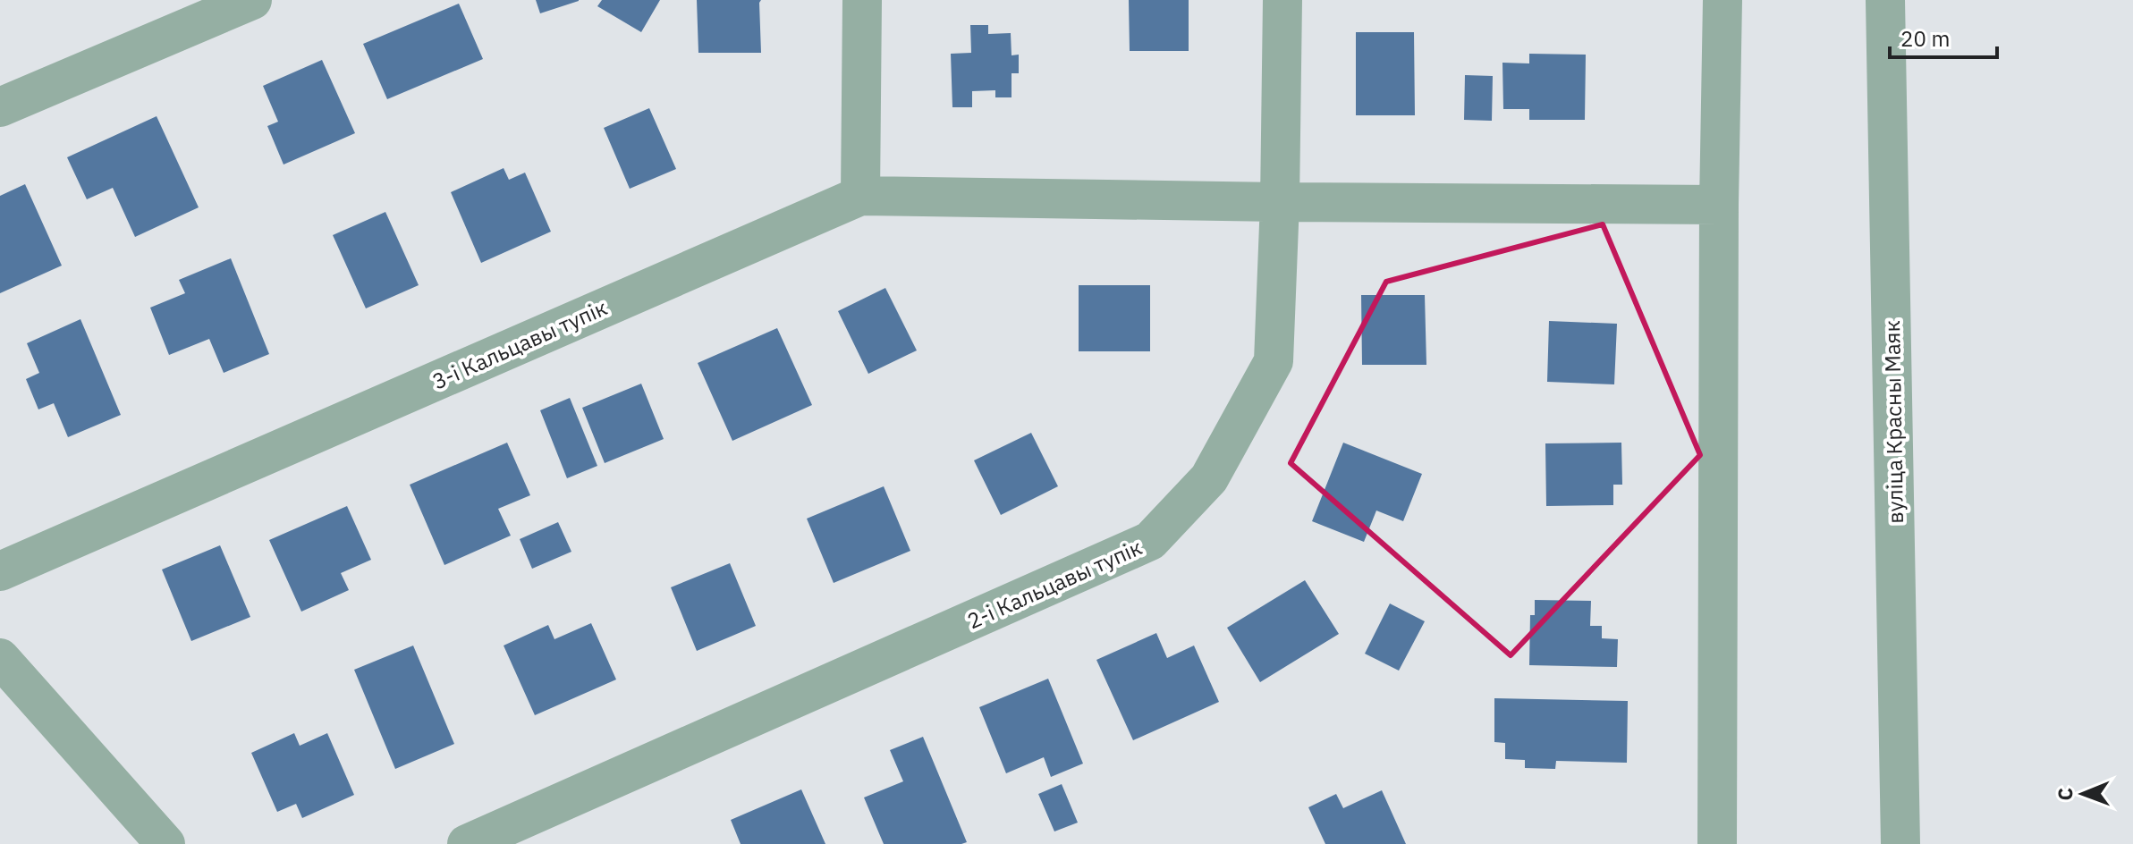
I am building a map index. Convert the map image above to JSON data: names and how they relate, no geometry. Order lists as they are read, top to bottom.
{
  "streets": {
    "street": ["3-і Кальцавы тупік", "вуліца Красны Маяк", "2-і Кальцавы тупік"]
  },
  "scale_bar": "20 m",
  "north": "left"
}
